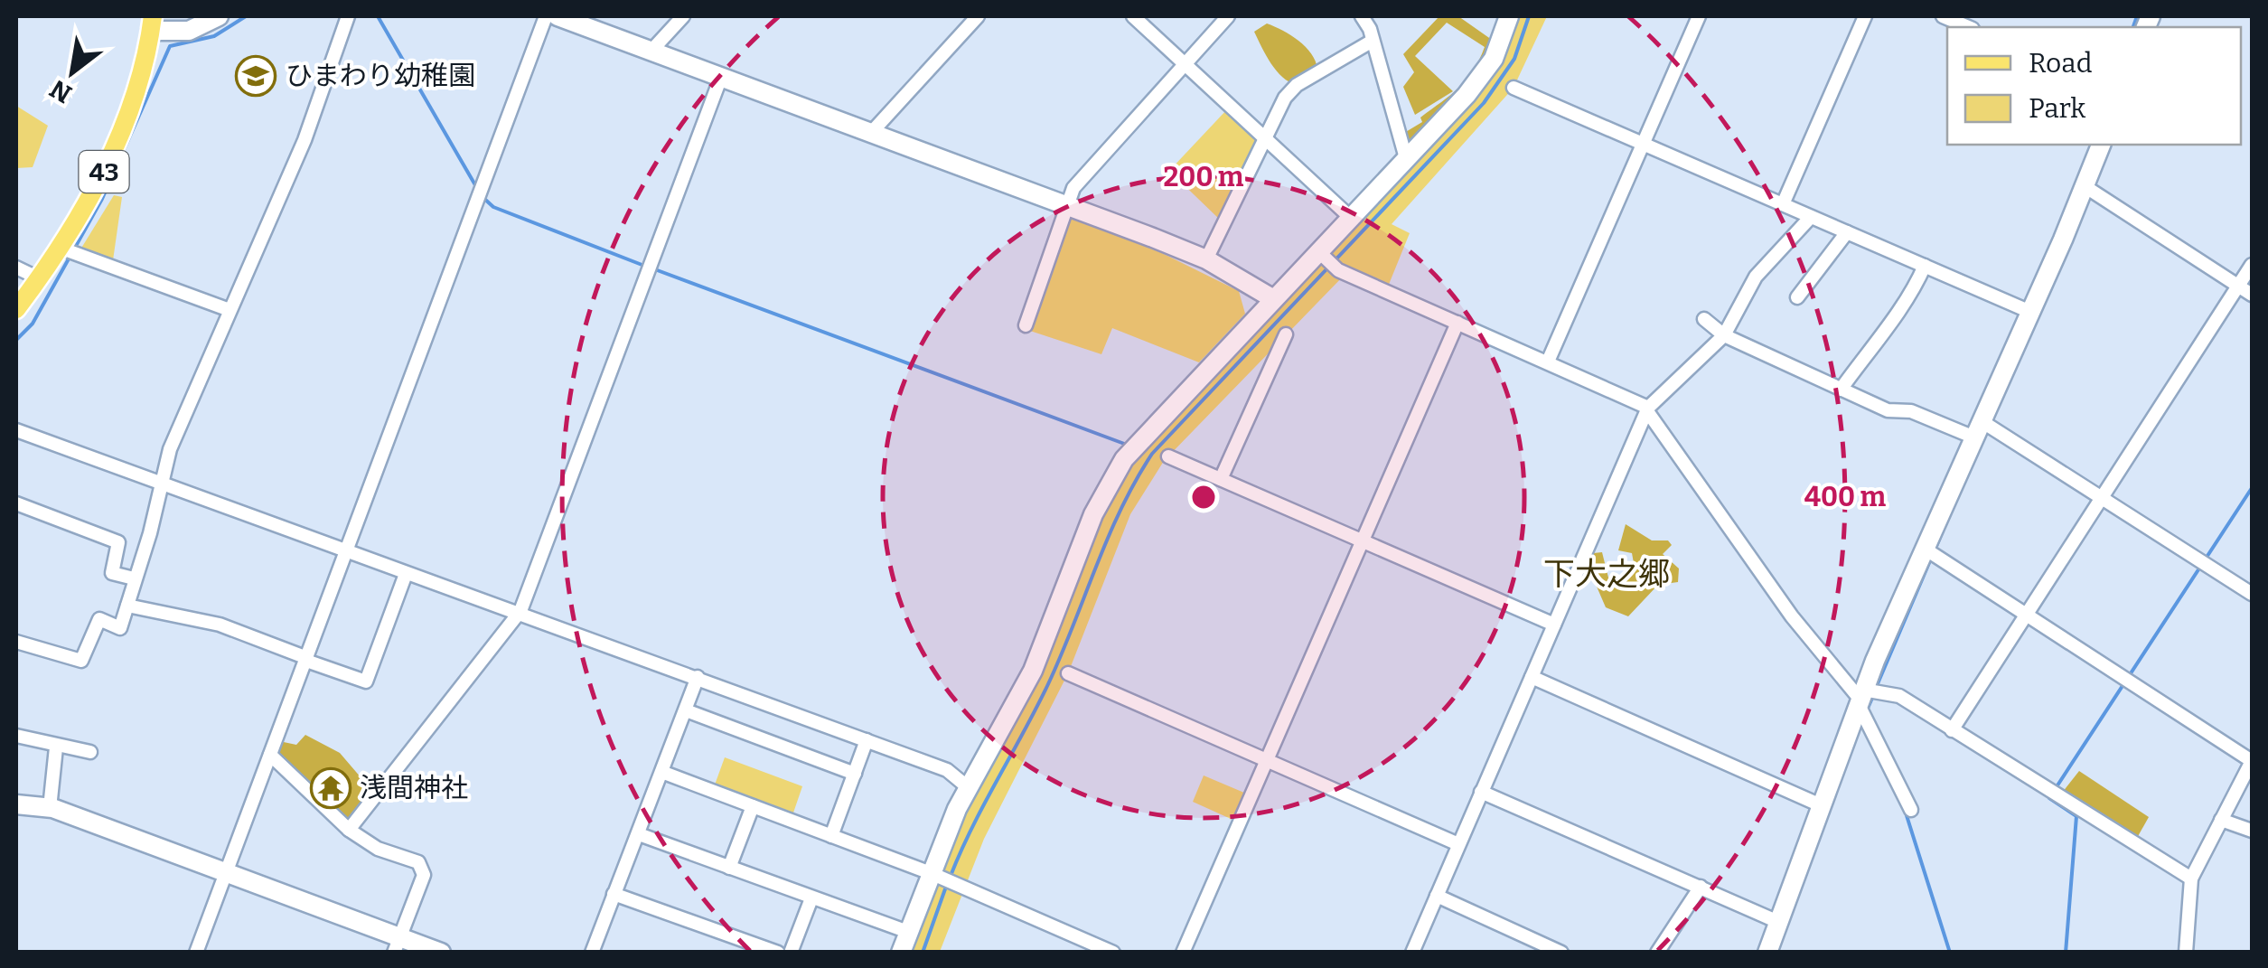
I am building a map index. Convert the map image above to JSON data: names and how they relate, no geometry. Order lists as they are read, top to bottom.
{
  "streets": {
    "main road": ["43"]
  },
  "districts": ["下大之郷"],
  "places": {
    "school or university": ["ひまわり幼稚園"],
    "temple": ["浅間神社"]
  },
  "legend": ["Road", "Park"],
  "north": "bottom left",
  "rings": ["200 m", "400 m"]
}
